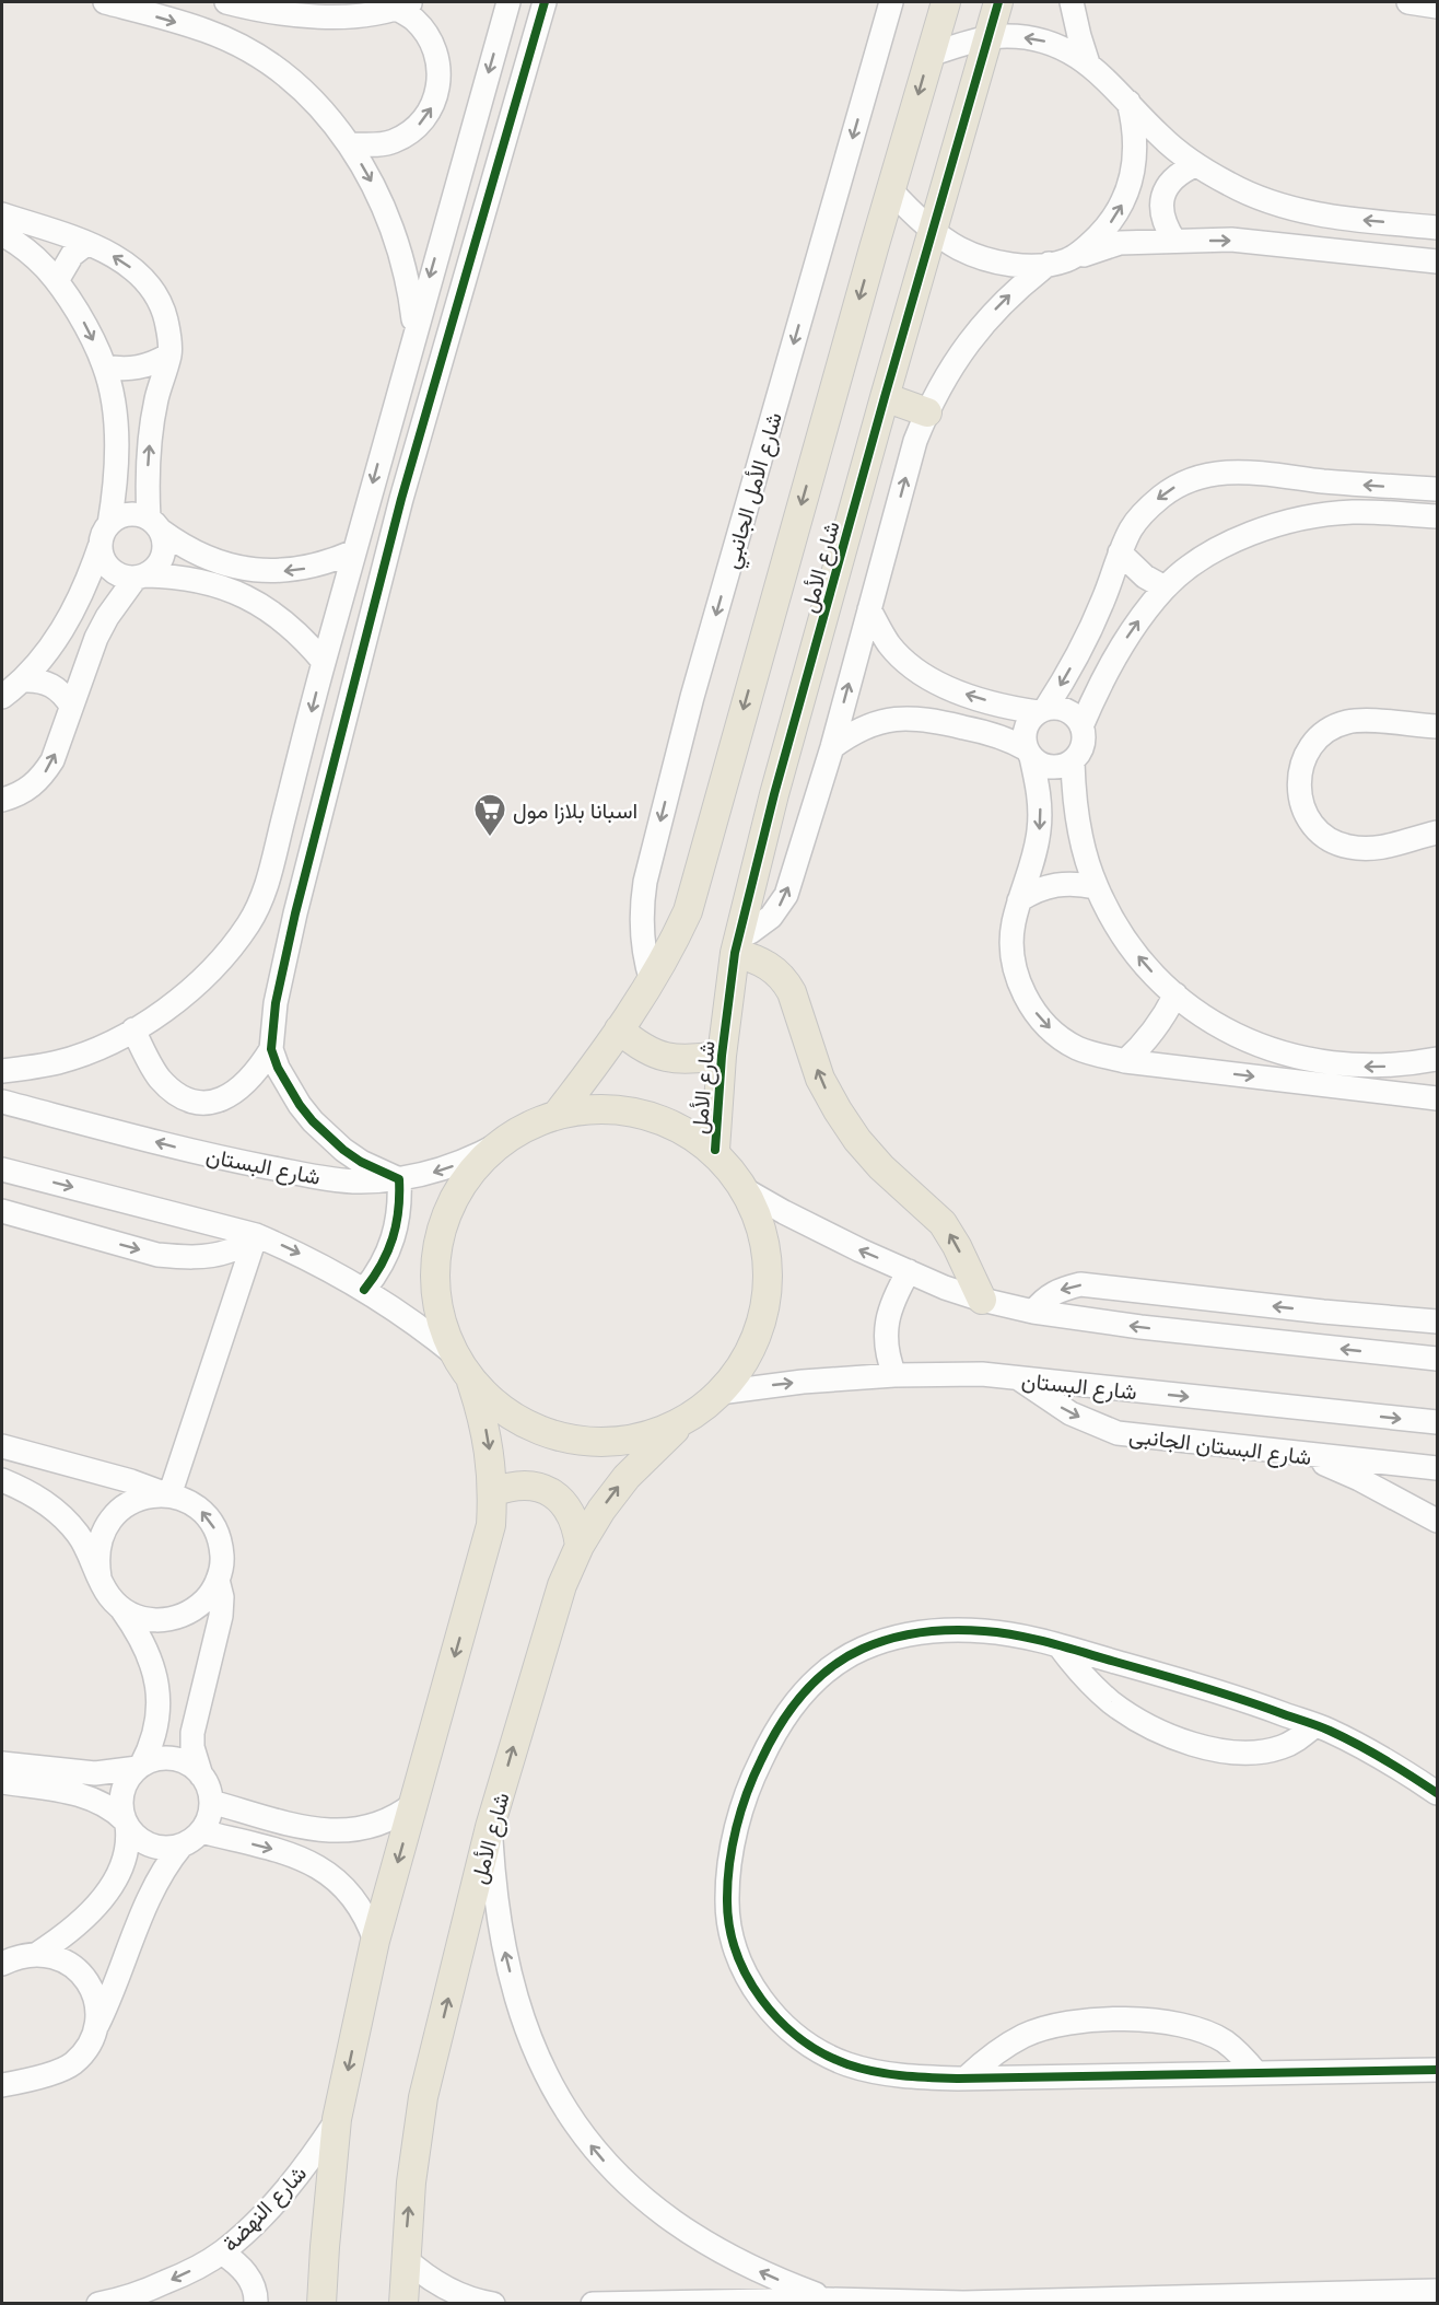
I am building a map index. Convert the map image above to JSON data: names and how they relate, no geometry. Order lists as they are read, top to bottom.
{
  "streets": {
    "main road": ["شارع الأمل"],
    "street": [
      "شارع الأمل الجانبي",
      "شارع البستان",
      "شارع البستان الجانبى",
      "شارع النهضة"
    ]
  },
  "crossings": [
    ["شارع الأمل الجانبي", "شارع الأمل"],
    ["شارع البستان", "شارع البستان الجانبى"]
  ],
  "one_way": ["شارع النهضة"],
  "places": {
    "supermarket": ["اسبانا بلازا مول"]
  }
}
